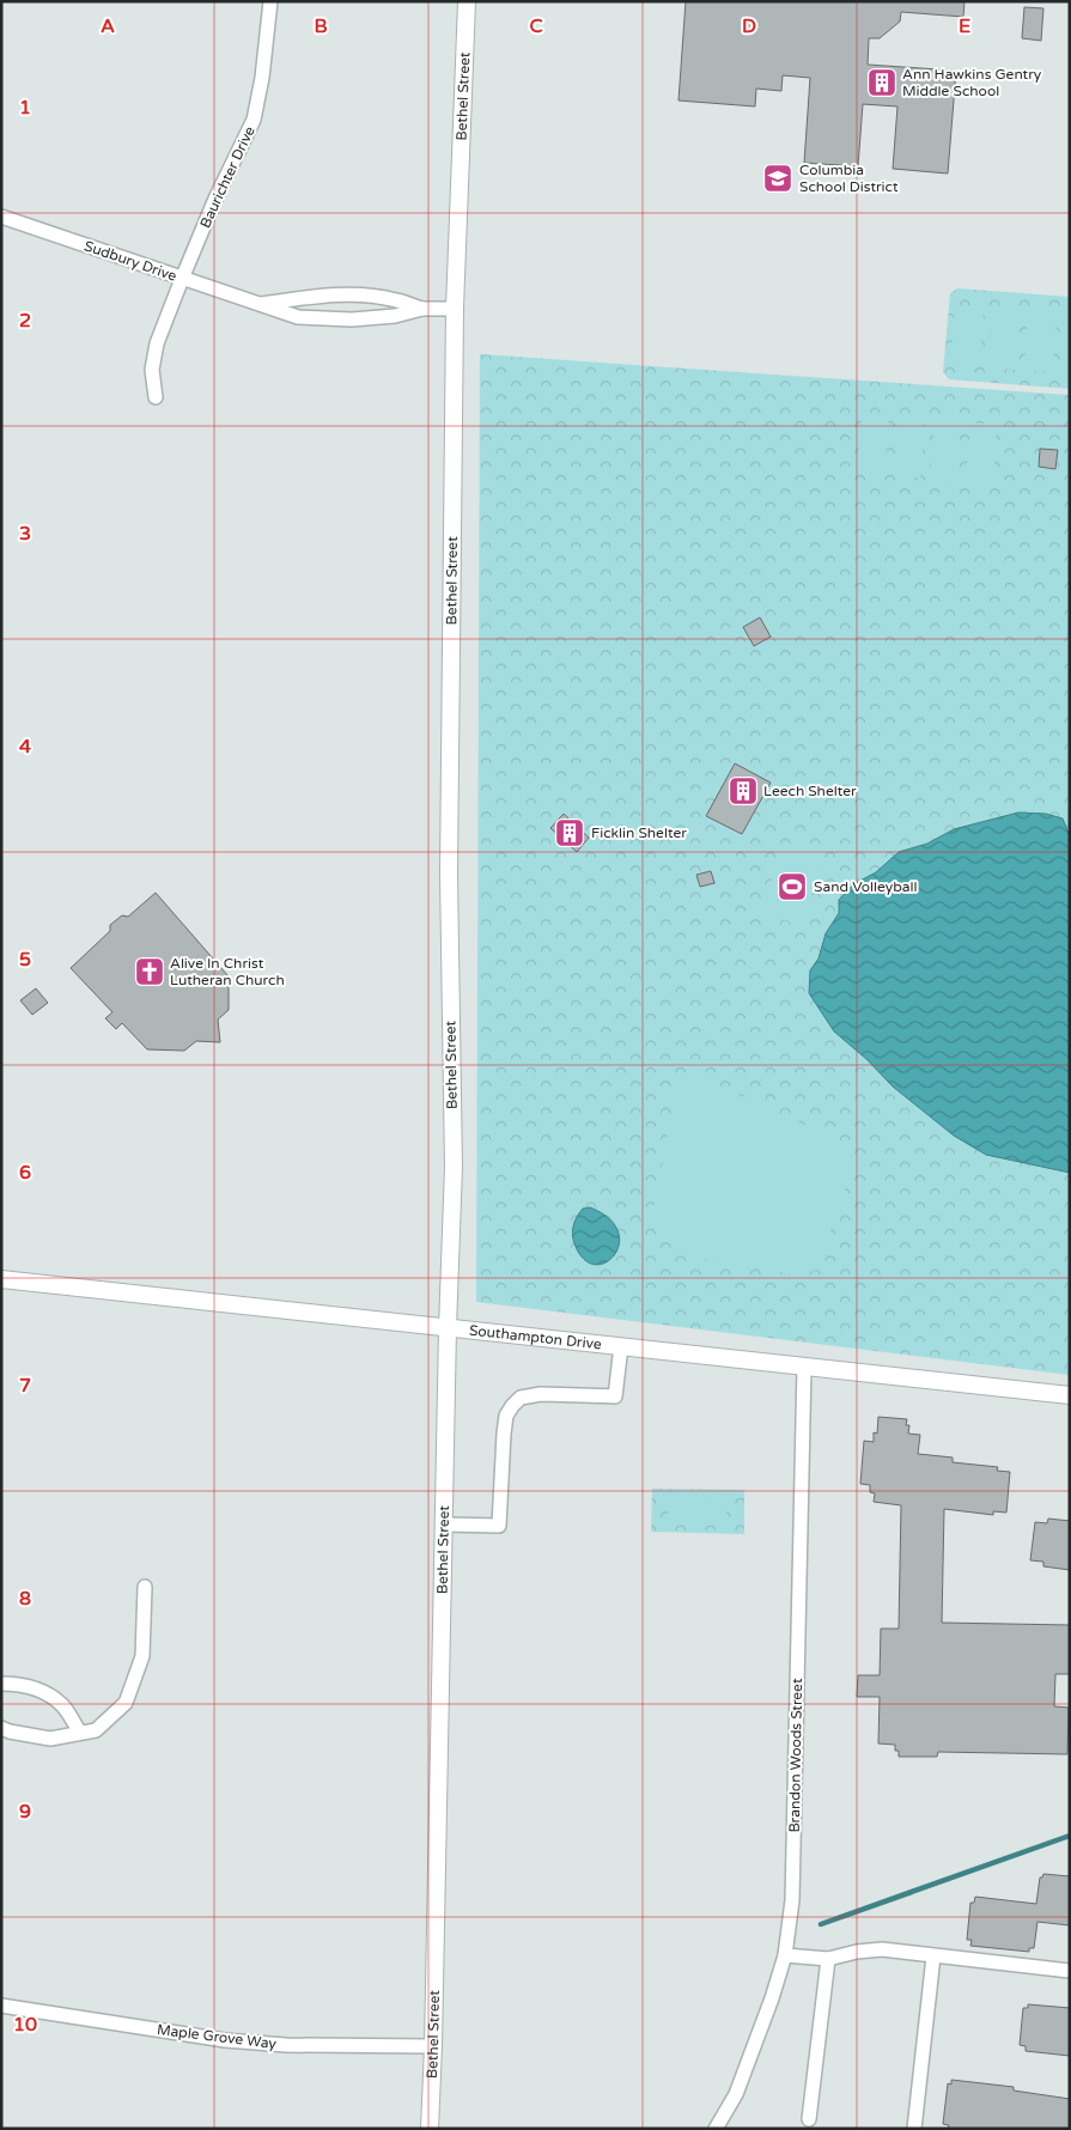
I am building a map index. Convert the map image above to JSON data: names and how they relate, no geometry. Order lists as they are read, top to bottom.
{
  "streets": {
    "street": [
      "Bethel Street",
      "Baurichter Drive",
      "Sudbury Drive",
      "Southampton Drive",
      "Brandon Woods Street",
      "Maple Grove Way"
    ]
  },
  "crossings": [
    ["Bethel Street", "Sudbury Drive"],
    ["Bethel Street", "Southampton Drive"],
    ["Bethel Street", "Maple Grove Way"],
    ["Baurichter Drive", "Sudbury Drive"],
    ["Southampton Drive", "Brandon Woods Street"]
  ],
  "places": {
    "building": ["Ann Hawkins Gentry Middle School", "Leech Shelter", "Ficklin Shelter"],
    "school or university": ["Columbia School District"],
    "sports": ["Sand Volleyball"],
    "church": ["Alive In Christ Lutheran Church"]
  },
  "grid": {
    "columns": [
      "A",
      "B",
      "C",
      "D",
      "E"
    ],
    "rows": [
      "1",
      "2",
      "3",
      "4",
      "5",
      "6",
      "7",
      "8",
      "9",
      "10"
    ]
  }
}
